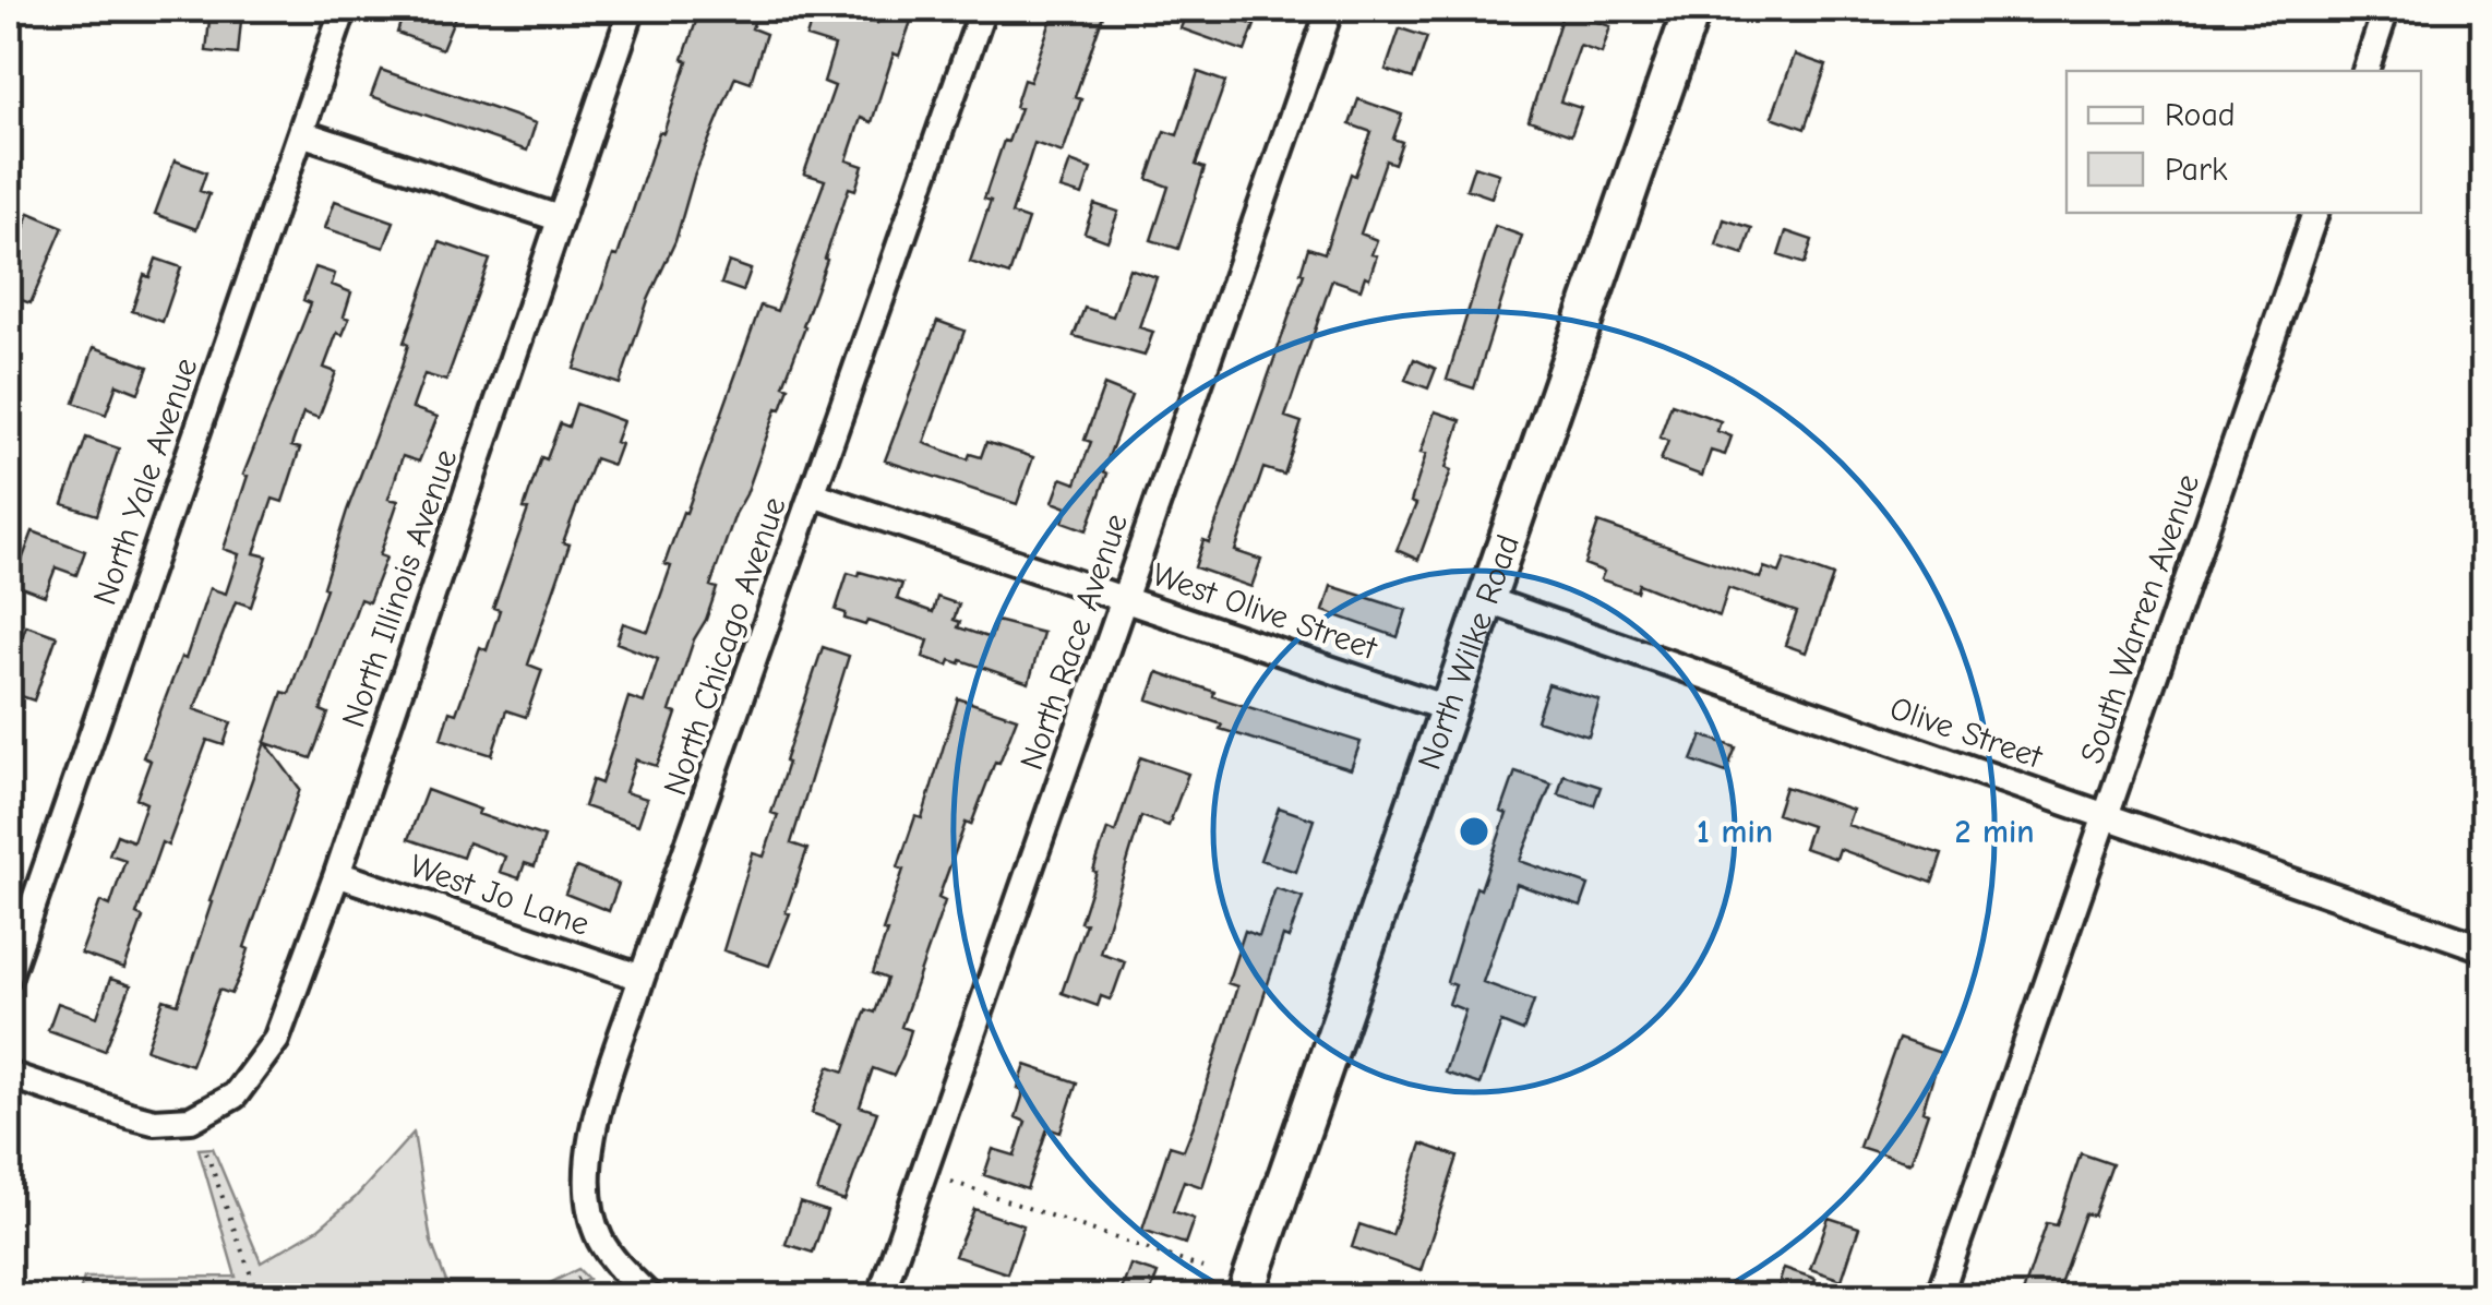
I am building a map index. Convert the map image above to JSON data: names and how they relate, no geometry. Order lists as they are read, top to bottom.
{
  "streets": {
    "street": [
      "North Yale Avenue",
      "North Illinois Avenue",
      "West Olive Street",
      "South Warren Avenue",
      "North Race Avenue",
      "North Chicago Avenue",
      "North Wilke Road",
      "Olive Street",
      "West Jo Lane"
    ]
  },
  "crossings": [
    ["North Illinois Avenue", "West Jo Lane"],
    ["West Olive Street", "North Race Avenue"],
    ["West Olive Street", "North Chicago Avenue"],
    ["West Olive Street", "North Wilke Road"],
    ["South Warren Avenue", "Olive Street"],
    ["North Chicago Avenue", "West Jo Lane"],
    ["North Wilke Road", "Olive Street"]
  ],
  "legend": ["Road", "Park"],
  "rings": ["1 min", "2 min"]
}
